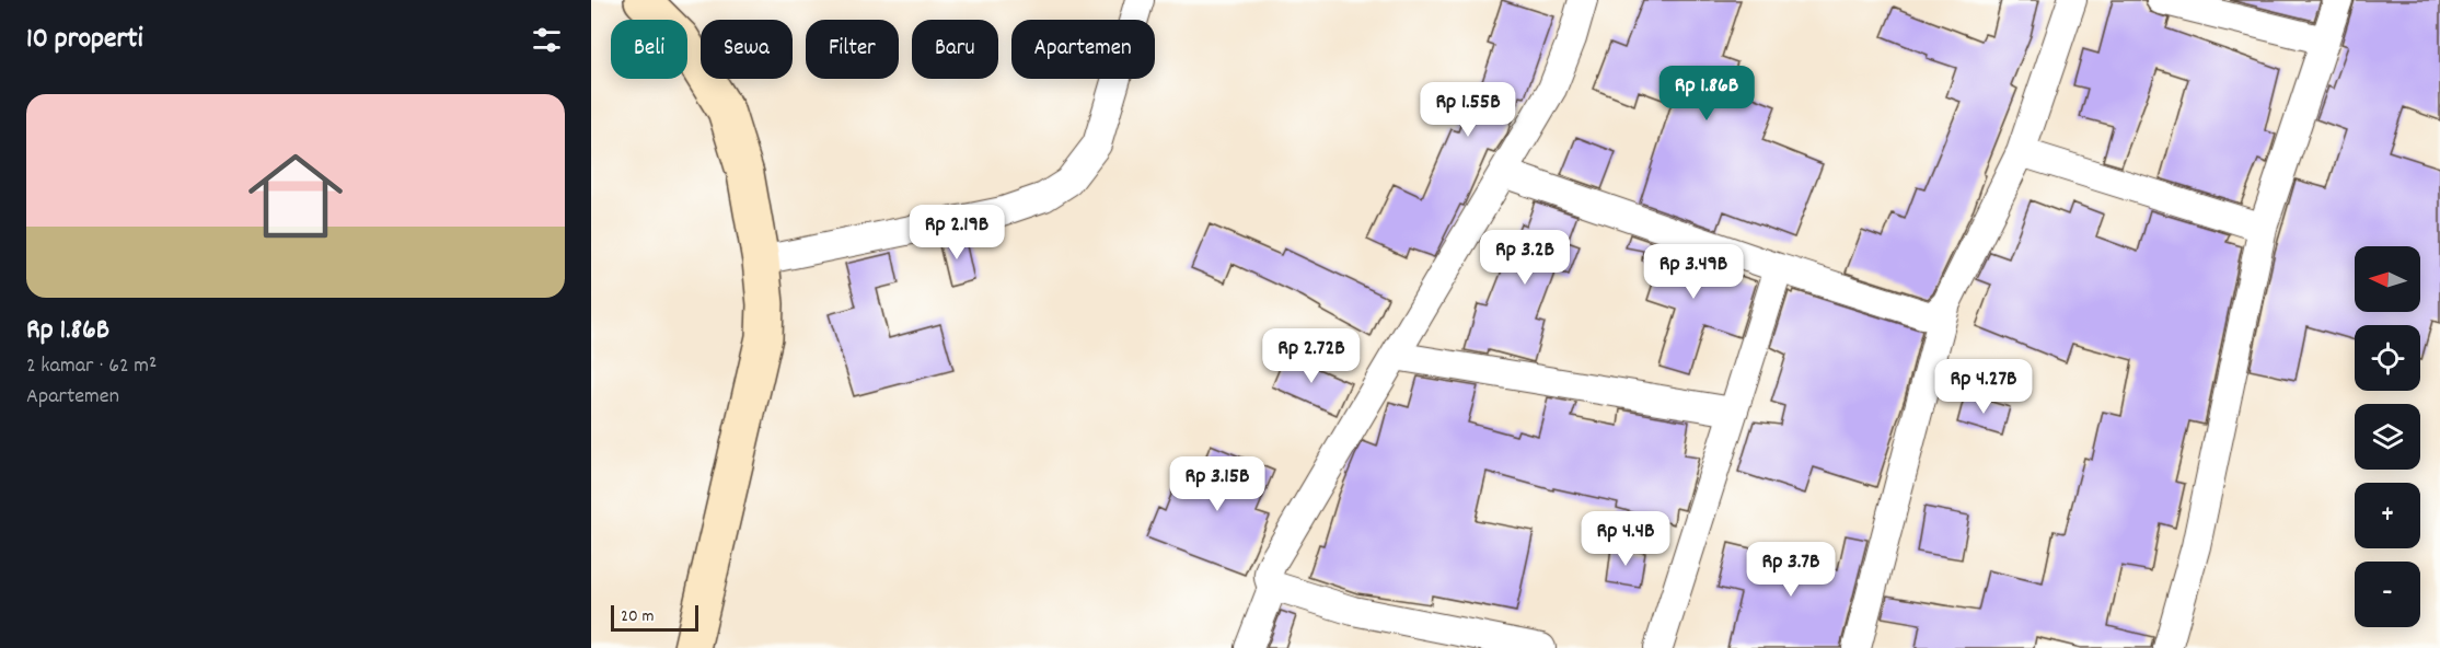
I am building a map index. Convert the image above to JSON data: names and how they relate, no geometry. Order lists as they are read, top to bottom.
{
  "scale_bar": "20 m",
  "north": "left",
  "page": {
    "heading": "10 properti",
    "chip": [
      "Beli",
      "Sewa",
      "Filter",
      "Baru",
      "Apartemen"
    ],
    "price": [
      "Rp 1.86B",
      "Rp 1.55B",
      "Rp 2.19B",
      "Rp 3.2B",
      "Rp 3.49B",
      "Rp 2.72B",
      "Rp 4.27B",
      "Rp 3.15B",
      "Rp 4.4B",
      "Rp 3.7B"
    ],
    "list": [
      {
        "name": "Rp 1.86B",
        "note": "2 kamar · 62 m² · Apartemen"
      }
    ],
    "map_buttons": ["+", "−"],
    "scale": "20 m"
  }
}
